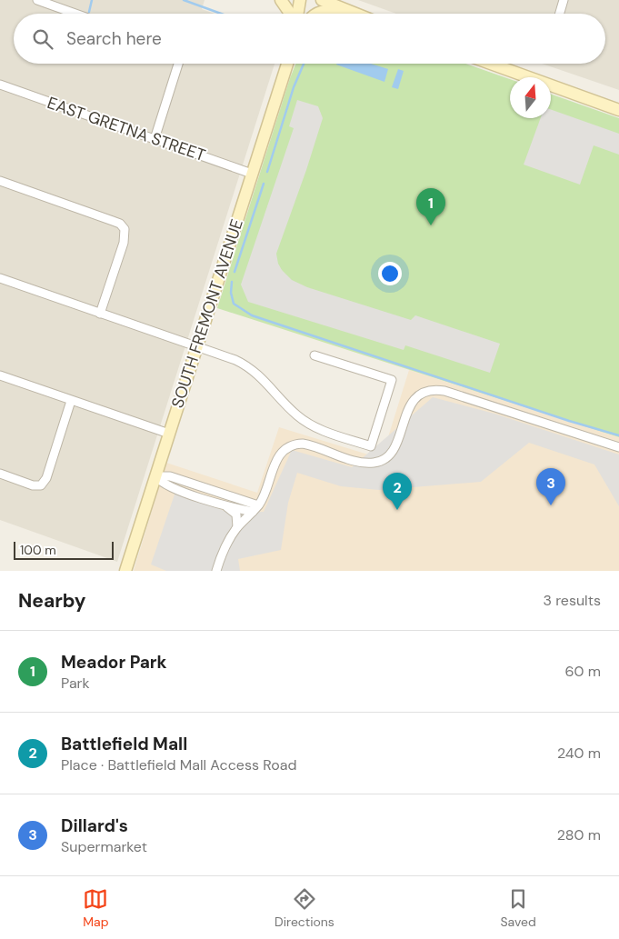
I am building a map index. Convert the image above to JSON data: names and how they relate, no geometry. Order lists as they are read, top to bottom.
{
  "streets": {
    "main road": ["SOUTH FREMONT AVENUE"],
    "street": ["EAST GRETNA STREET"]
  },
  "crossings": [
    ["EAST GRETNA STREET", "SOUTH FREMONT AVENUE"]
  ],
  "scale_bar": "100 m",
  "north": "top",
  "page": {
    "search": "Search here",
    "pins": ["1", "3", "2"],
    "scale": "100 m",
    "heading": ["Nearby", "3 results"],
    "list": [
      {
        "mark": "1",
        "name": "Meador Park",
        "note": "Park",
        "value": "60 m"
      },
      {
        "mark": "2",
        "name": "Battlefield Mall",
        "note": "Place · Battlefield Mall Access Road",
        "value": "240 m"
      },
      {
        "mark": "3",
        "name": "Dillard's",
        "note": "Supermarket",
        "value": "280 m"
      }
    ],
    "nav": ["Map", "Directions", "Saved"]
  }
}
